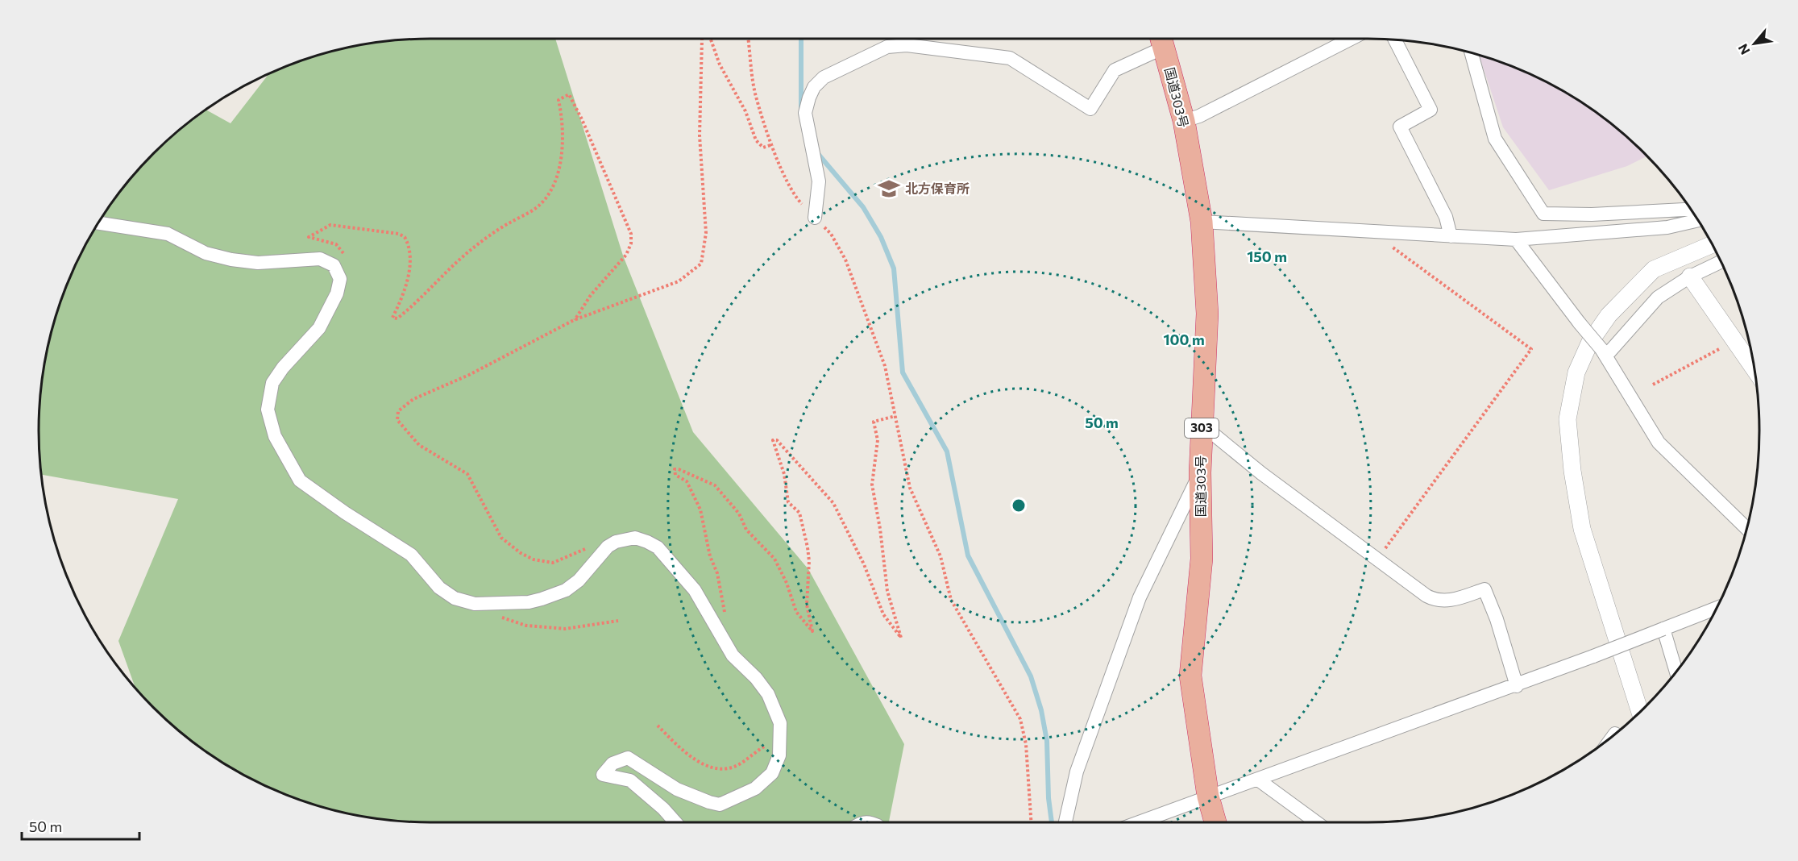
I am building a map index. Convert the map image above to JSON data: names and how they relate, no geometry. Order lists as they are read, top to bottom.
{
  "streets": {
    "highway": ["国道303号", "303"]
  },
  "places": {
    "school or university": ["北方保育所"]
  },
  "scale_bar": "50 m",
  "north": "bottom left",
  "rings": ["150 m", "100 m", "50 m"]
}
